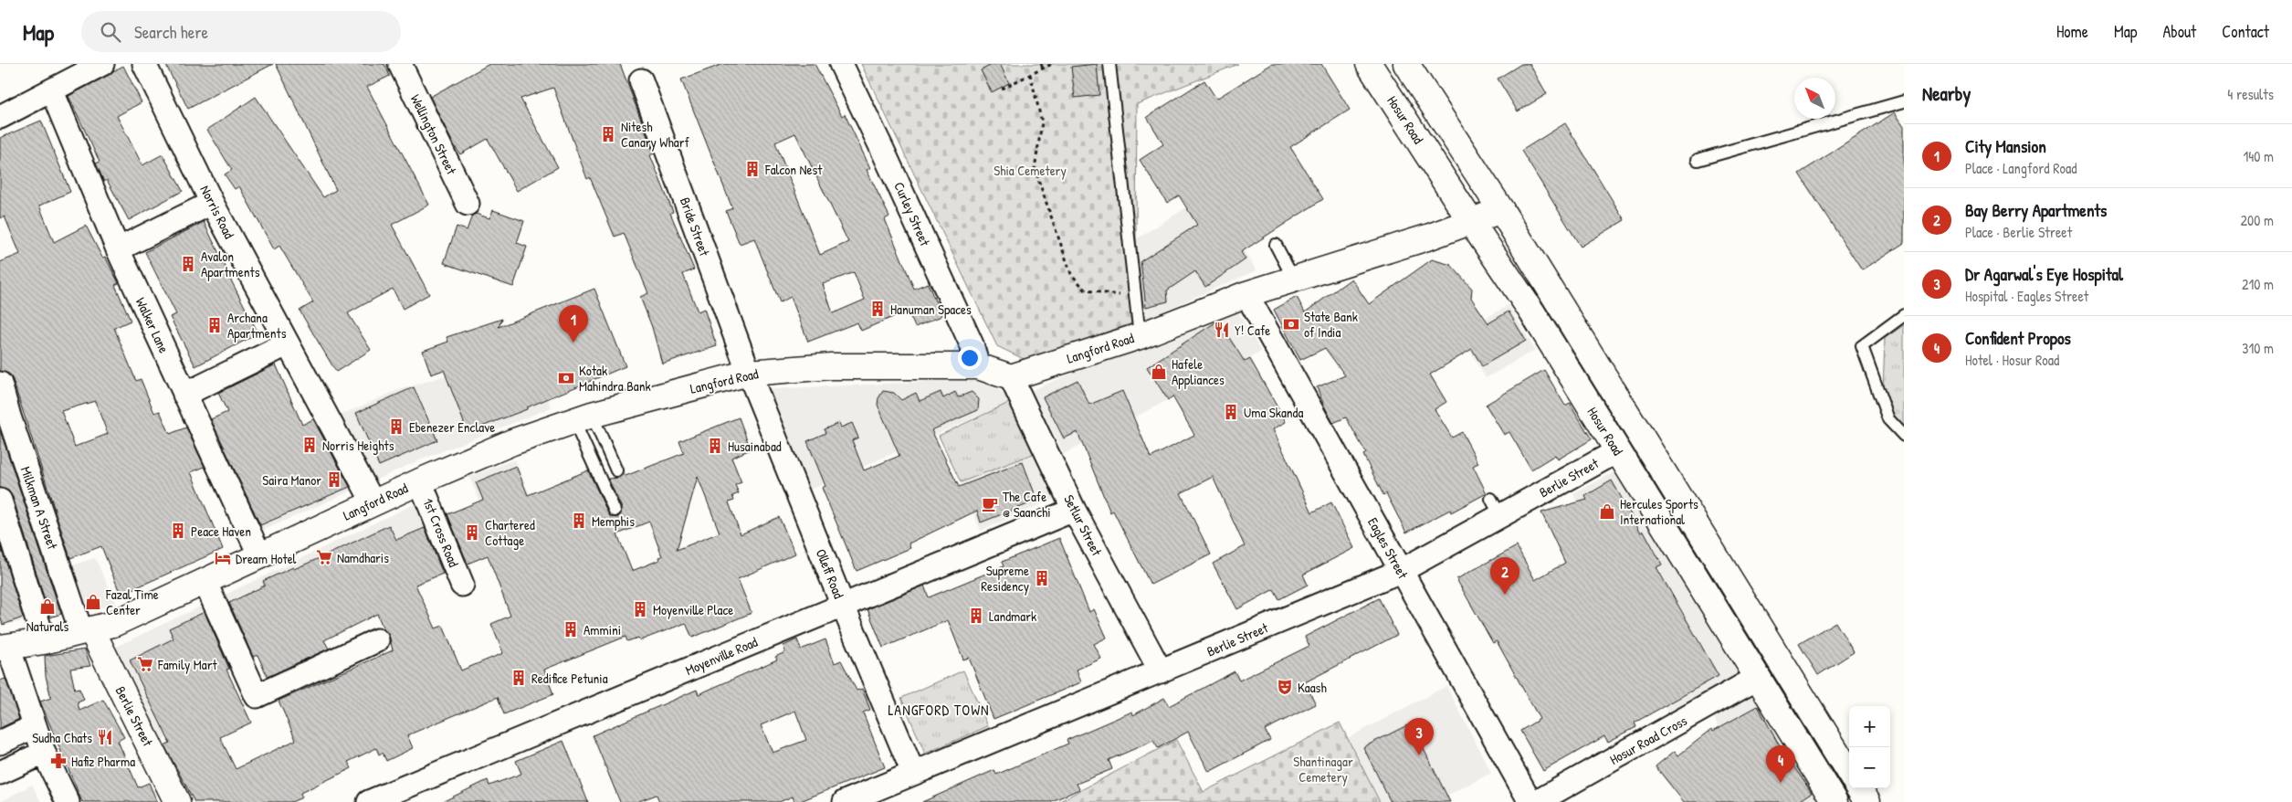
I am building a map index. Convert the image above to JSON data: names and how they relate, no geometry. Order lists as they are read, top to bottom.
{
  "streets": {
    "street": [
      "Hosur Road",
      "Wellington Street",
      "Norris Road",
      "Curley Street",
      "Bride Street",
      "Walker Lane",
      "Langford Road",
      "Berlie Street",
      "Milkman A Street",
      "Setlur Street",
      "1st Cross Road",
      "Eagles Street",
      "Olleff Road",
      "Moyenville Road",
      "Hosur Road Cross"
    ]
  },
  "crossings": [
    ["Hosur Road", "Langford Road"],
    ["Hosur Road", "Berlie Street"],
    ["Hosur Road", "Hosur Road Cross"],
    ["Norris Road", "Langford Road"],
    ["Curley Street", "Langford Road"],
    ["Bride Street", "Langford Road"],
    ["Bride Street", "Olleff Road"],
    ["Walker Lane", "Langford Road"],
    ["Langford Road", "Berlie Street"],
    ["Langford Road", "Milkman A Street"],
    ["Langford Road", "Setlur Street"],
    ["Langford Road", "1st Cross Road"],
    ["Langford Road", "Eagles Street"],
    ["Langford Road", "Olleff Road"],
    ["Berlie Street", "Milkman A Street"],
    ["Berlie Street", "Setlur Street"],
    ["Berlie Street", "Eagles Street"],
    ["Berlie Street", "Olleff Road"],
    ["Setlur Street", "Moyenville Road"],
    ["Olleff Road", "Moyenville Road"]
  ],
  "districts": ["LANGFORD TOWN"],
  "parks": ["Shia Cemetery", "Shantinagar Cemetery"],
  "places": {
    "building": [
      "Nitesh Canary Wharf",
      "Falcon Nest",
      "Avalon Apartments",
      "Hanuman Spaces",
      "Archana Apartments",
      "Uma Skanda",
      "Ebenezer Enclave",
      "Norris Heights",
      "Husainabad",
      "Saira Manor",
      "Memphis",
      "Peace Haven",
      "Chartered Cottage",
      "Supreme Residency",
      "Moyenville Place",
      "Landmark",
      "Ammini",
      "Redifice Petunia"
    ],
    "bank": ["State Bank of India", "Kotak Mahindra Bank"],
    "restaurant": ["Y! Cafe", "Sudha Chats"],
    "shop": [
      "Hafele Appliances",
      "Hercules Sports International",
      "Fazal Time Center",
      "Naturals"
    ],
    "cafe": ["The Cafe @ Saanchi"],
    "supermarket": ["Namdharis", "Family Mart"],
    "hotel": ["Dream Hotel"],
    "theatre": ["Kaash"],
    "pharmacy": ["Hafiz Pharma"]
  },
  "north": "top left",
  "page": {
    "header": "Map",
    "search": "Search here",
    "nav": [
      "Home",
      "Map",
      "About",
      "Contact"
    ],
    "heading": ["Nearby", "4 results"],
    "list": [
      {
        "mark": "1",
        "name": "City Mansion",
        "note": "Place · Langford Road",
        "value": "140 m"
      },
      {
        "mark": "2",
        "name": "Bay Berry Apartments",
        "note": "Place · Berlie Street",
        "value": "200 m"
      },
      {
        "mark": "3",
        "name": "Dr Agarwal's Eye Hospital",
        "note": "Hospital · Eagles Street",
        "value": "210 m"
      },
      {
        "mark": "4",
        "name": "Confident Propos",
        "note": "Hotel · Hosur Road",
        "value": "310 m"
      }
    ],
    "pins": [
      "1",
      "2",
      "3",
      "4"
    ],
    "map_buttons": ["+", "−"]
  }
}
